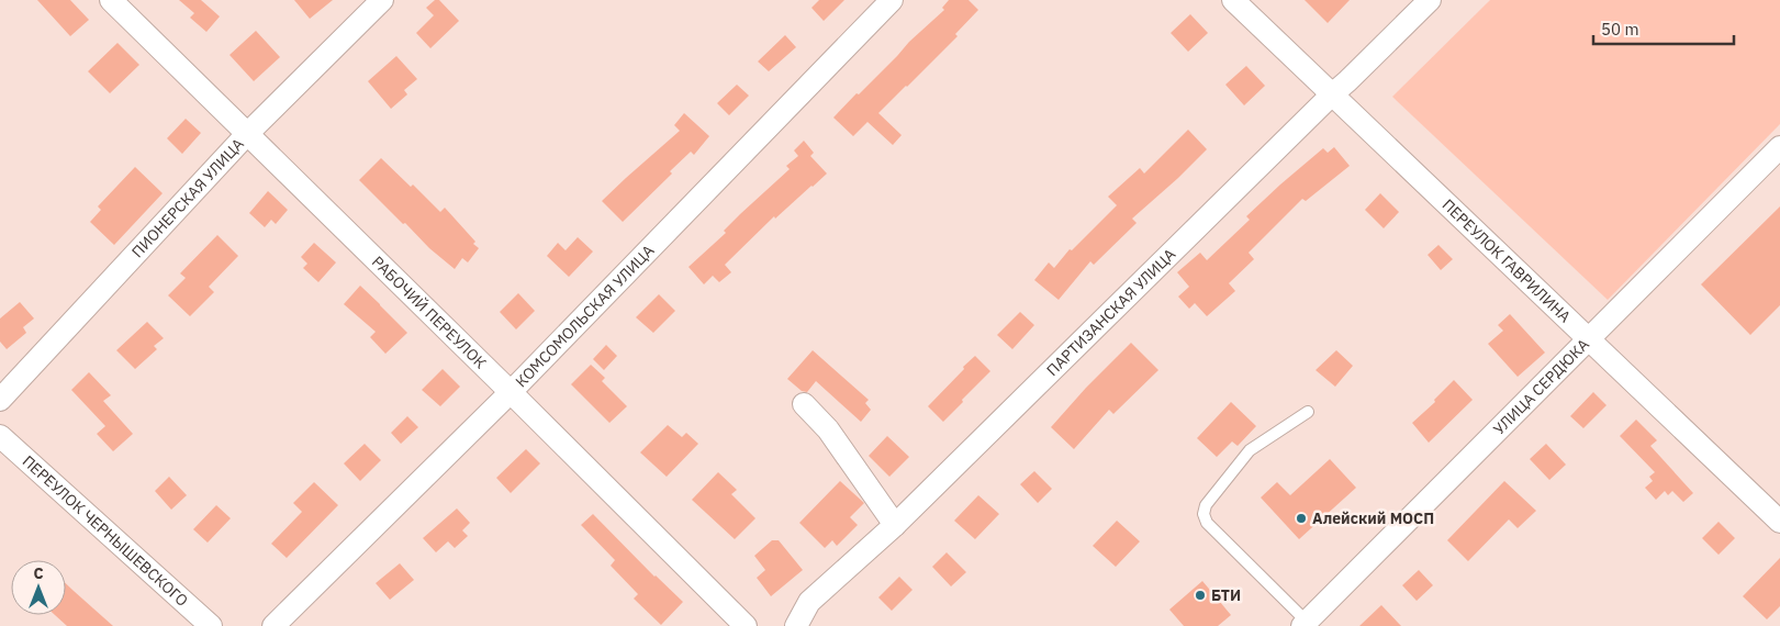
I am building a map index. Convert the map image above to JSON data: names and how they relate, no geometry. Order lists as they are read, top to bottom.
{
  "streets": {
    "street": [
      "ПИОНЕРСКАЯ УЛИЦА",
      "ПЕРЕУЛОК ГАВРИЛИНА",
      "РАБОЧИЙ ПЕРЕУЛОК",
      "ПАРТИЗАНСКАЯ УЛИЦА",
      "КОМСОМОЛЬСКАЯ УЛИЦА",
      "УЛИЦА СЕРДЮКА",
      "ПЕРЕУЛОК ЧЕРНЫШЕВСКОГО"
    ]
  },
  "crossings": [
    ["ПИОНЕРСКАЯ УЛИЦА", "РАБОЧИЙ ПЕРЕУЛОК"],
    ["ПЕРЕУЛОК ГАВРИЛИНА", "ПАРТИЗАНСКАЯ УЛИЦА"],
    ["ПЕРЕУЛОК ГАВРИЛИНА", "УЛИЦА СЕРДЮКА"],
    ["РАБОЧИЙ ПЕРЕУЛОК", "КОМСОМОЛЬСКАЯ УЛИЦА"]
  ],
  "places": ["Алейский МОСП", "БТИ"],
  "scale_bar": "50 m",
  "north": "top"
}
